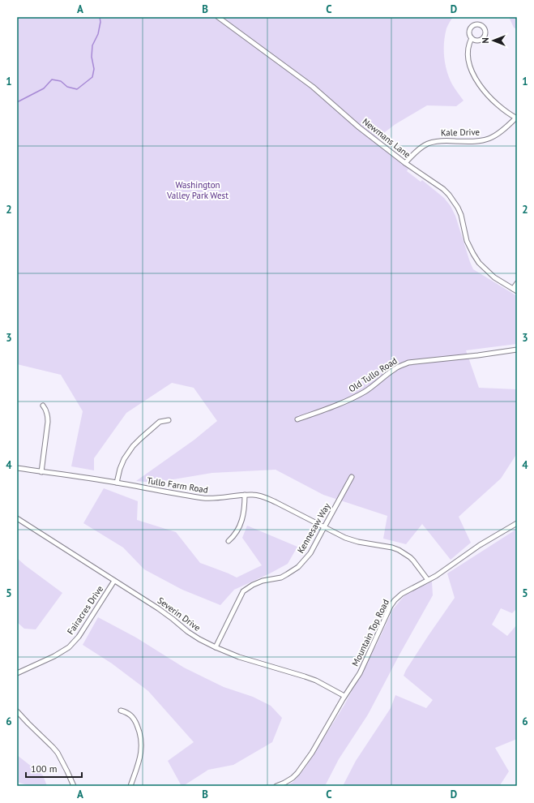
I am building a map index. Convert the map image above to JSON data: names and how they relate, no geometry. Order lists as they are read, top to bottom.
{
  "streets": {
    "street": [
      "Kale Drive",
      "Newmans Lane",
      "Old Tullo Road",
      "Tullo Farm Road",
      "Kennesaw Way",
      "Fairacres Drive",
      "Severin Drive",
      "Mountain Top Road"
    ]
  },
  "crossings": [
    ["Kale Drive", "Newmans Lane"],
    ["Tullo Farm Road", "Kennesaw Way"],
    ["Tullo Farm Road", "Mountain Top Road"],
    ["Kennesaw Way", "Severin Drive"],
    ["Fairacres Drive", "Severin Drive"],
    ["Severin Drive", "Mountain Top Road"]
  ],
  "parks": ["Washington Valley Park West"],
  "scale_bar": "100 m",
  "north": "left",
  "grid": {
    "columns": [
      "A",
      "B",
      "C",
      "D"
    ],
    "rows": [
      "1",
      "2",
      "3",
      "4",
      "5",
      "6"
    ]
  }
}
